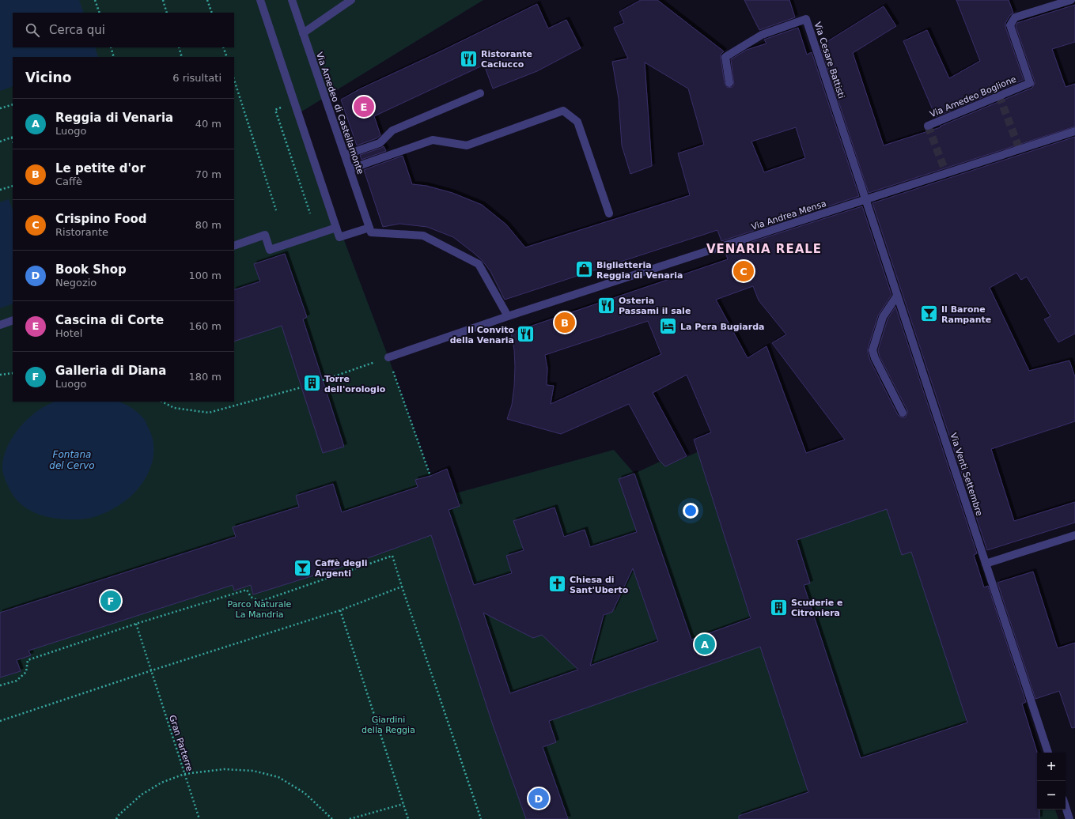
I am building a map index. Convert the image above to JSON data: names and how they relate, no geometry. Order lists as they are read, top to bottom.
{
  "streets": {
    "street": [
      "Via Cesare Battisti",
      "Via Amedeo Boglione",
      "Via Amedeo di Castellamonte",
      "Via Andrea Mensa",
      "Via Venti Settembre"
    ],
    "path": ["Gran Parterre"]
  },
  "crossings": [
    ["Via Cesare Battisti", "Via Andrea Mensa"],
    ["Via Cesare Battisti", "Via Venti Settembre"],
    ["Via Andrea Mensa", "Via Venti Settembre"]
  ],
  "districts": ["VENARIA REALE"],
  "water": ["Fontana del Cervo"],
  "parks": ["Parco Naturale La Mandria", "Giardini della Reggia"],
  "places": {
    "restaurant": ["Ristorante Caciucco", "Osteria Passami il sale", "Il Convito della Venaria"],
    "shop": ["Biglietteria Reggia di Venaria"],
    "bar": ["Il Barone Rampante", "Caffè degli Argenti"],
    "hotel": ["La Pera Bugiarda"],
    "building": ["Torre dell'orologio", "Scuderie e Citroniera"],
    "church": ["Chiesa di Sant'Uberto"]
  },
  "page": {
    "search": "Cerca qui",
    "heading": ["Vicino", "6 risultati"],
    "pins": [
      "E",
      "C",
      "B",
      "F",
      "A",
      "D"
    ],
    "list": [
      {
        "mark": "A",
        "name": "Reggia di Venaria",
        "note": "Luogo",
        "value": "40 m"
      },
      {
        "mark": "B",
        "name": "Le petite d'or",
        "note": "Caffè",
        "value": "70 m"
      },
      {
        "mark": "C",
        "name": "Crispino Food",
        "note": "Ristorante",
        "value": "80 m"
      },
      {
        "mark": "D",
        "name": "Book Shop",
        "note": "Negozio",
        "value": "100 m"
      },
      {
        "mark": "E",
        "name": "Cascina di Corte",
        "note": "Hotel",
        "value": "160 m"
      },
      {
        "mark": "F",
        "name": "Galleria di Diana",
        "note": "Luogo",
        "value": "180 m"
      }
    ],
    "map_buttons": ["+", "−"]
  }
}
